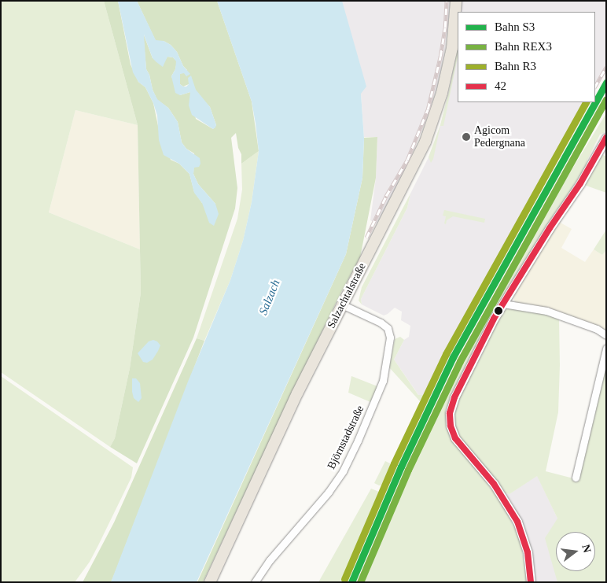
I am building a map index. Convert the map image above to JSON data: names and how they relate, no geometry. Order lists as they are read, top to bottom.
{
  "streets": {
    "main road": ["Salzachtalstraße"],
    "street": ["Björnstadstraße"]
  },
  "crossings": [
    ["Salzachtalstraße", "Björnstadstraße"]
  ],
  "water": ["Salzach"],
  "places": ["Agicom Pedergnana"],
  "lines": [
    "rail line S3",
    "rail line REX3",
    "rail line R3",
    "transit line 42"
  ],
  "legend": [
    "Bahn S3",
    "Bahn REX3",
    "Bahn R3",
    "42"
  ],
  "north": "right"
}
